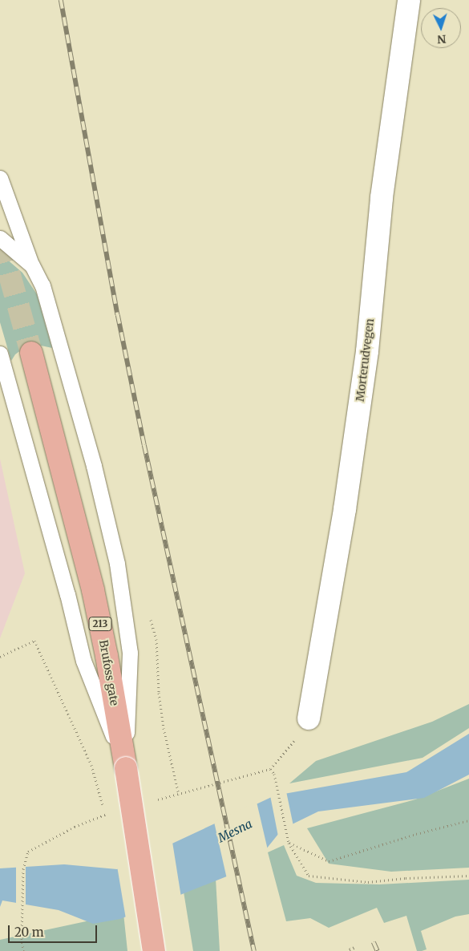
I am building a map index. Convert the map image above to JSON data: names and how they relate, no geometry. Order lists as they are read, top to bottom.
{
  "streets": {
    "main road": ["213", "Brufoss gate"],
    "street": ["Morterudvegen"]
  },
  "water": ["Mesna"],
  "scale_bar": "20 m",
  "north": "bottom"
}
